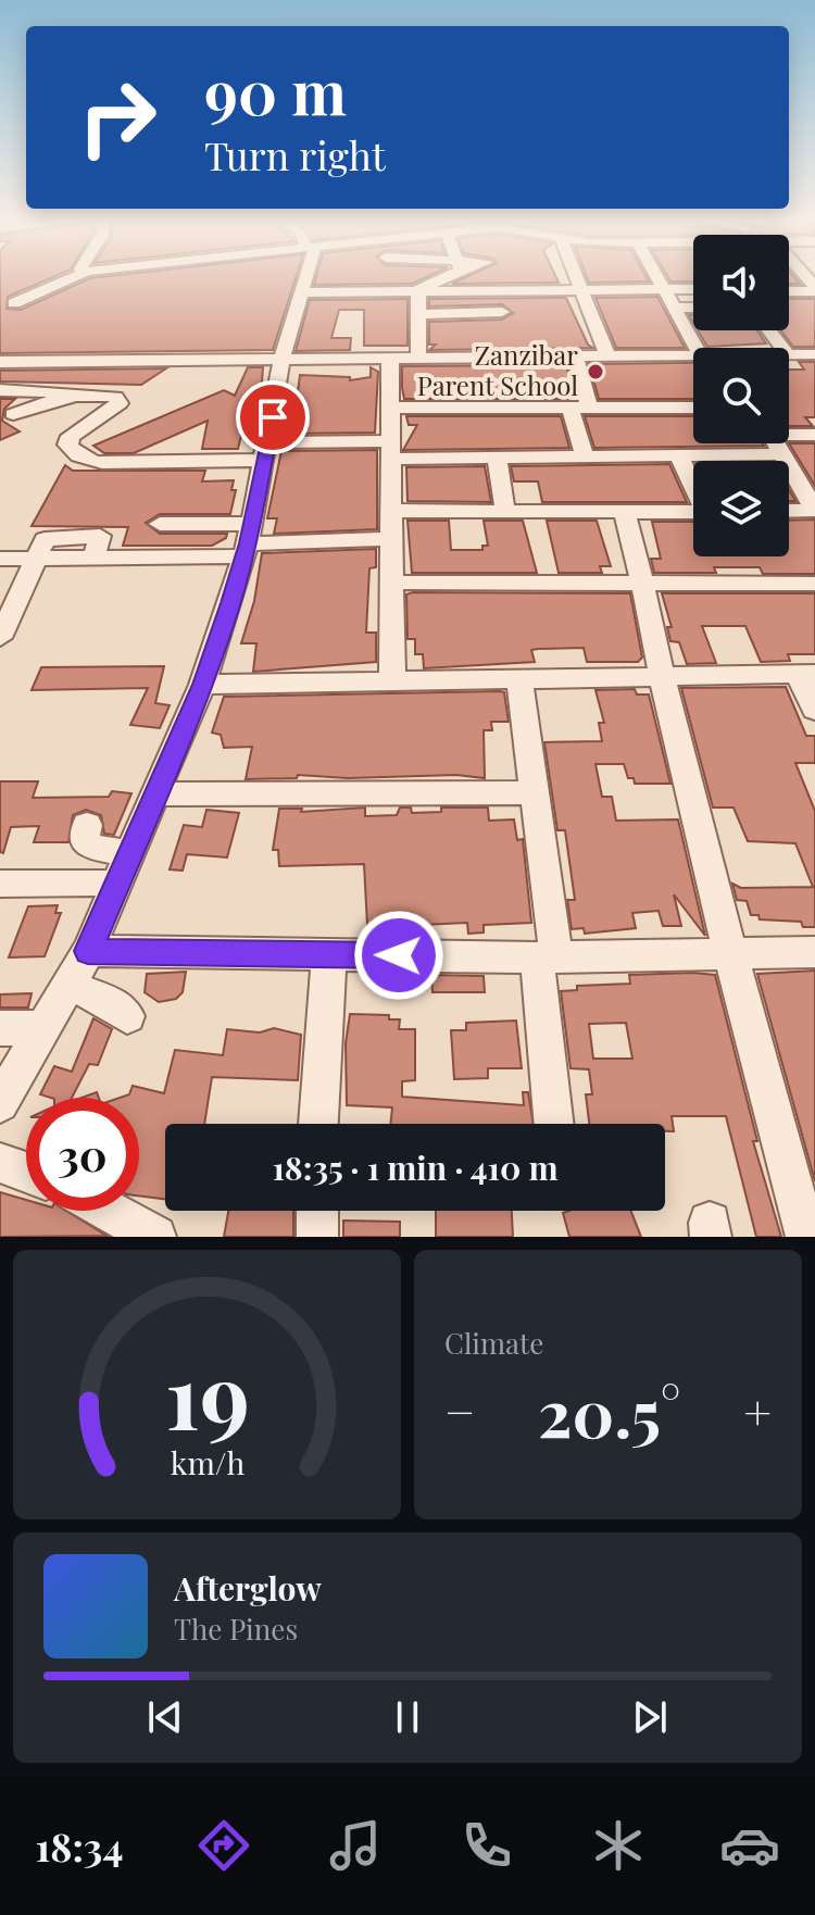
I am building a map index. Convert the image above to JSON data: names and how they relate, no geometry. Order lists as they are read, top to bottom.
{
  "places": ["Zanzibar Parent School"],
  "page": {
    "turn": ["90 m", "Turn right"],
    "limit": "30",
    "trip": "18:35 · 1 min · 410 m",
    "tile": "Climate",
    "heat": ["−", "20.5°", "+"],
    "song": ["Afterglow", "The Pines"],
    "tabs": "18:34",
    "gauge": ["19", "km/h"]
  }
}
